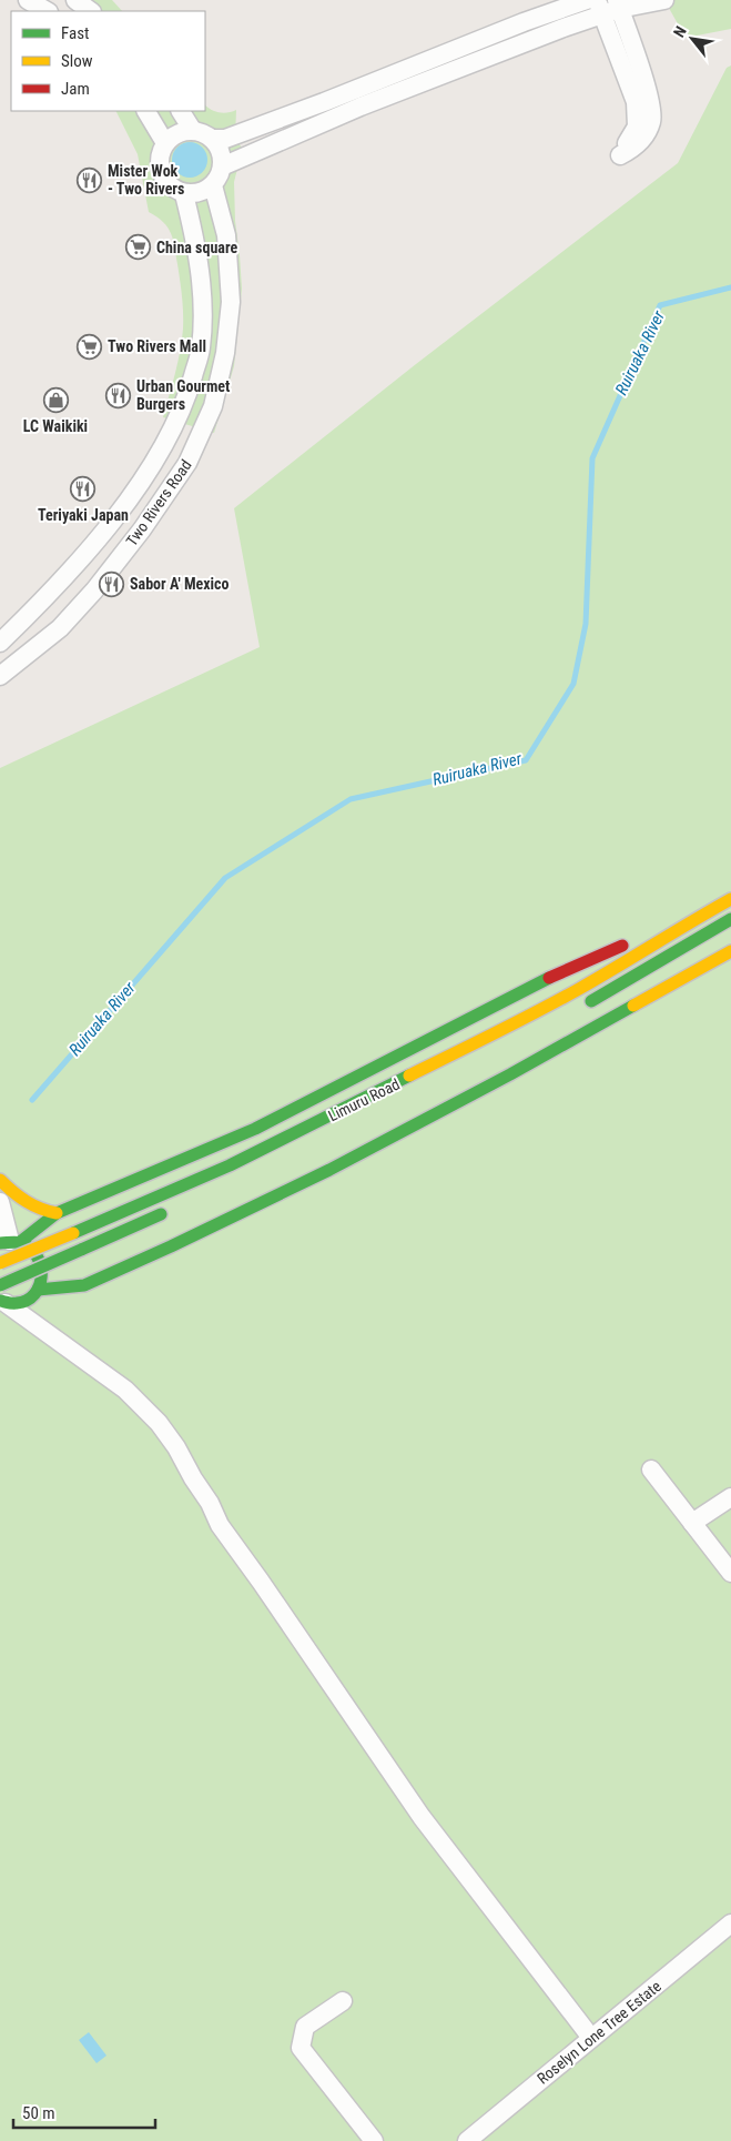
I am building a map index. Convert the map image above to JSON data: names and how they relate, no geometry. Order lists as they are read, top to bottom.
{
  "streets": {
    "main road": ["Limuru Road"],
    "street": ["Two Rivers Road", "Roselyn Lone Tree Estate"]
  },
  "water": ["Ruiruaka River"],
  "places": {
    "restaurant": [
      "Mister Wok - Two Rivers",
      "Urban Gourmet Burgers",
      "Teriyaki Japan",
      "Sabor A' Mexico"
    ],
    "supermarket": ["China square", "Two Rivers Mall"],
    "shop": ["LC Waikiki"]
  },
  "legend": ["Fast", "Slow", "Jam"],
  "scale_bar": "50 m",
  "north": "top left"
}
